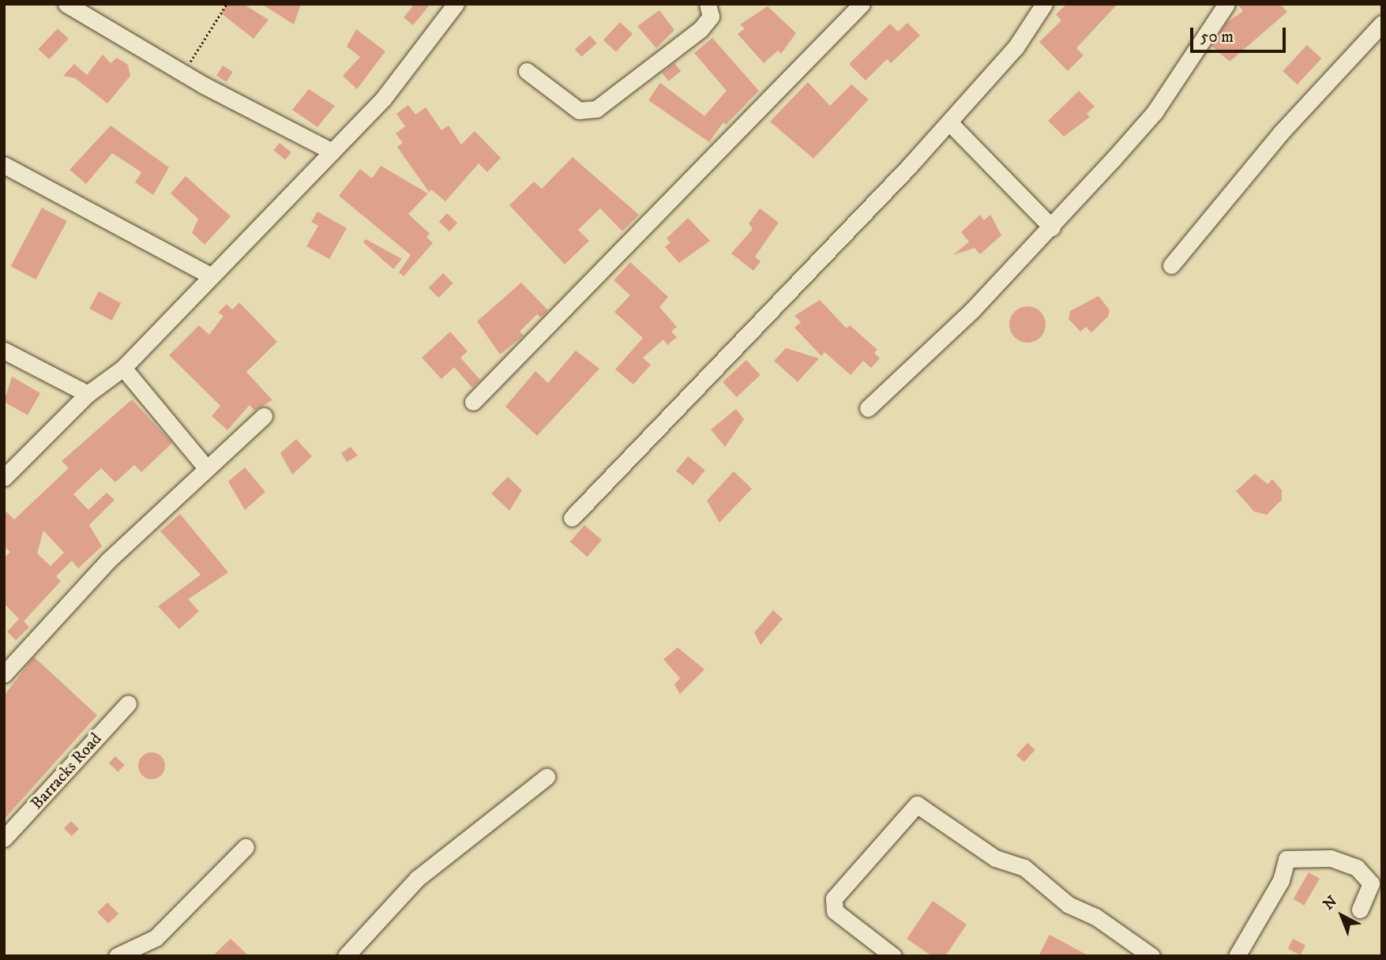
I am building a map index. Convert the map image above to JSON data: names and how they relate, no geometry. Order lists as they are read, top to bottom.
{
  "streets": {
    "street": ["Barracks Road"]
  },
  "scale_bar": "50 m",
  "north": "top left"
}
